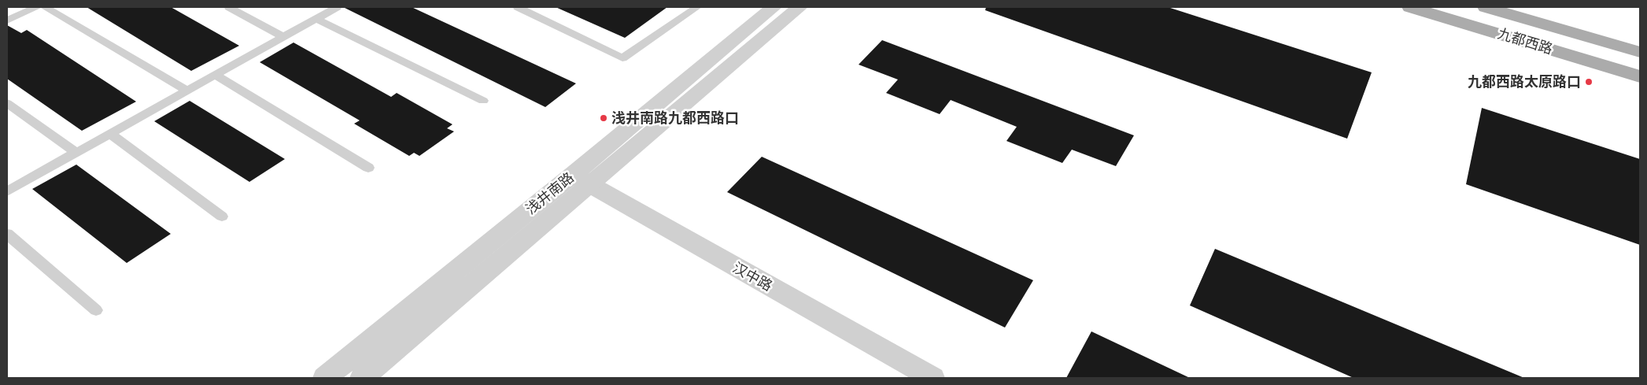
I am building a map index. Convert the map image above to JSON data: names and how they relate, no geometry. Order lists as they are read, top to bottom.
{
  "streets": {
    "main road": ["九都西路"],
    "street": ["浅井南路", "汉中路"]
  },
  "crossings": [
    ["浅井南路", "汉中路"]
  ],
  "places": ["九都西路太原路口", "浅井南路九都西路口"]
}
